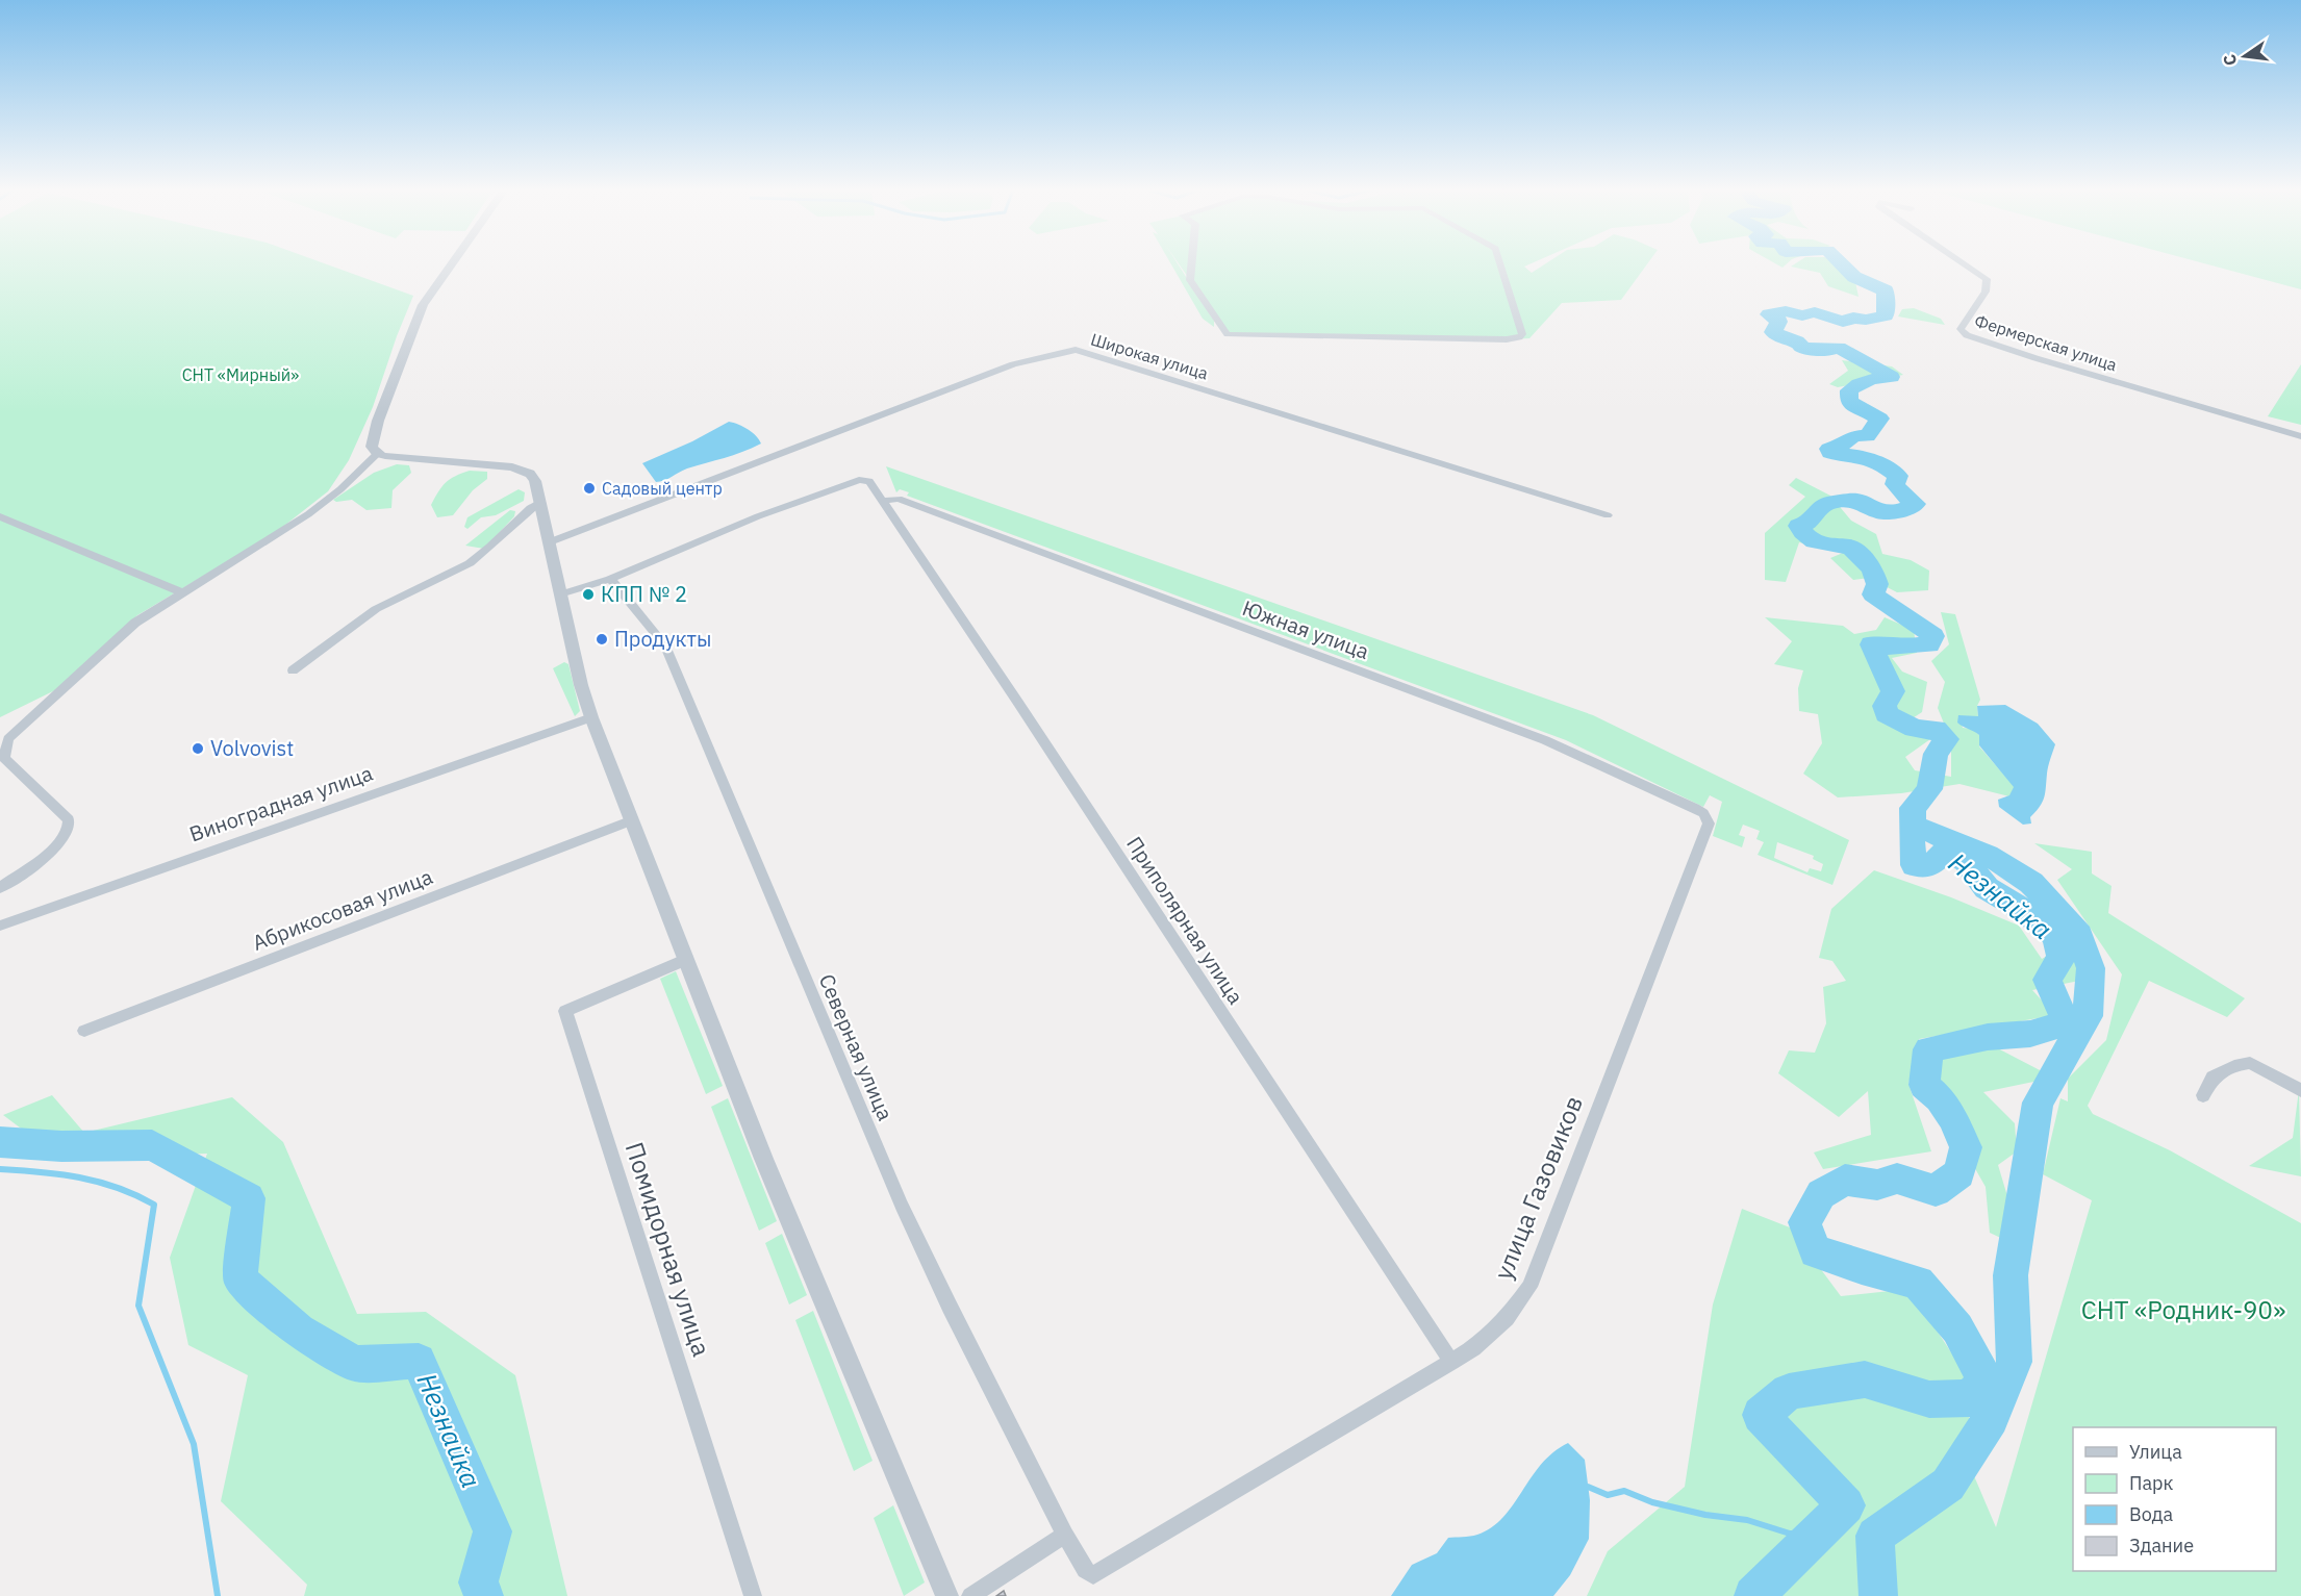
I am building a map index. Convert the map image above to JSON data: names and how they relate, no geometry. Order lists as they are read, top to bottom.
{
  "streets": {
    "street": [
      "Фермерская улица",
      "Широкая улица",
      "Южная улица",
      "Виноградная улица",
      "Абрикосовая улица",
      "Приполярная улица",
      "Северная улица",
      "улица Газовиков",
      "Помидорная улица"
    ]
  },
  "crossings": [
    ["Южная улица", "Приполярная улица"],
    ["Южная улица", "улица Газовиков"],
    ["Приполярная улица", "Северная улица"],
    ["Приполярная улица", "улица Газовиков"],
    ["Северная улица", "улица Газовиков"]
  ],
  "water": ["Незнайка"],
  "parks": ["СНТ «Мирный»", "СНТ «Родник-90»"],
  "places": [
    "Садовый центр",
    "КПП № 2",
    "Продукты",
    "Volvovist"
  ],
  "legend": [
    "Улица",
    "Парк",
    "Вода",
    "Здание"
  ],
  "north": "left"
}
